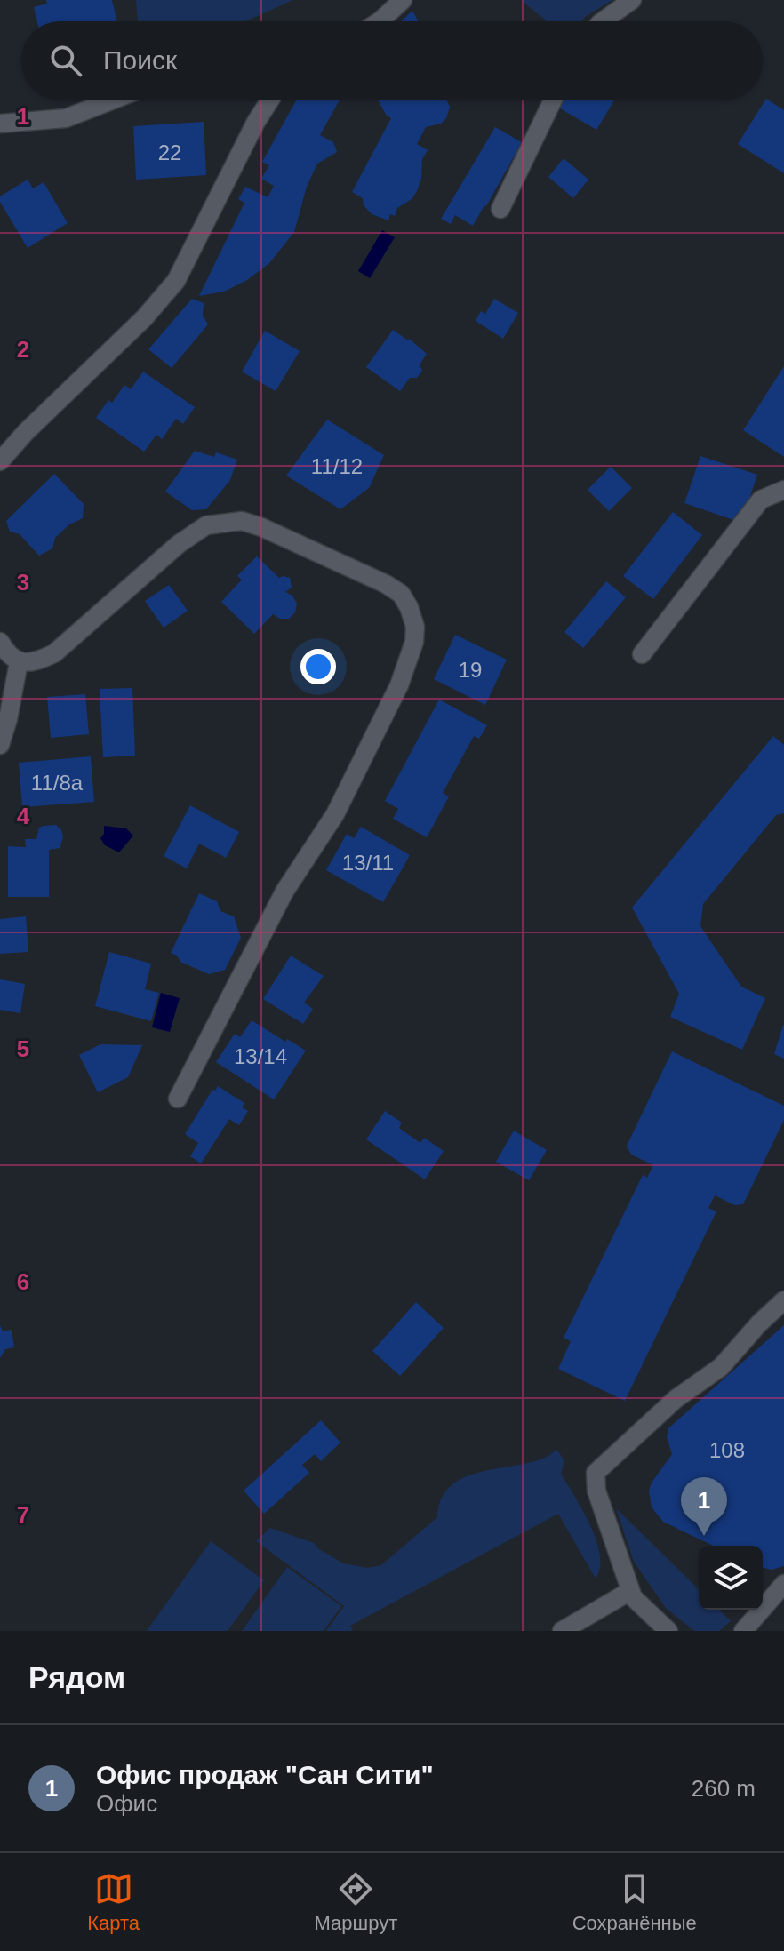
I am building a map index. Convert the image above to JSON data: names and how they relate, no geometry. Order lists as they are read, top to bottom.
{
  "house_numbers": [
    "22",
    "11/12",
    "19",
    "11/8а",
    "13/11",
    "13/14",
    "108"
  ],
  "page": {
    "search": "Поиск",
    "pins": "1",
    "heading": "Рядом",
    "list": [
      {
        "mark": "1",
        "name": "Офис продаж \"Сан Сити\"",
        "note": "Офис",
        "value": "260 m"
      }
    ],
    "nav": ["Карта", "Маршрут", "Сохранённые"]
  },
  "grid": {
    "rows": [
      "1",
      "2",
      "3",
      "4",
      "5",
      "6",
      "7"
    ]
  }
}
